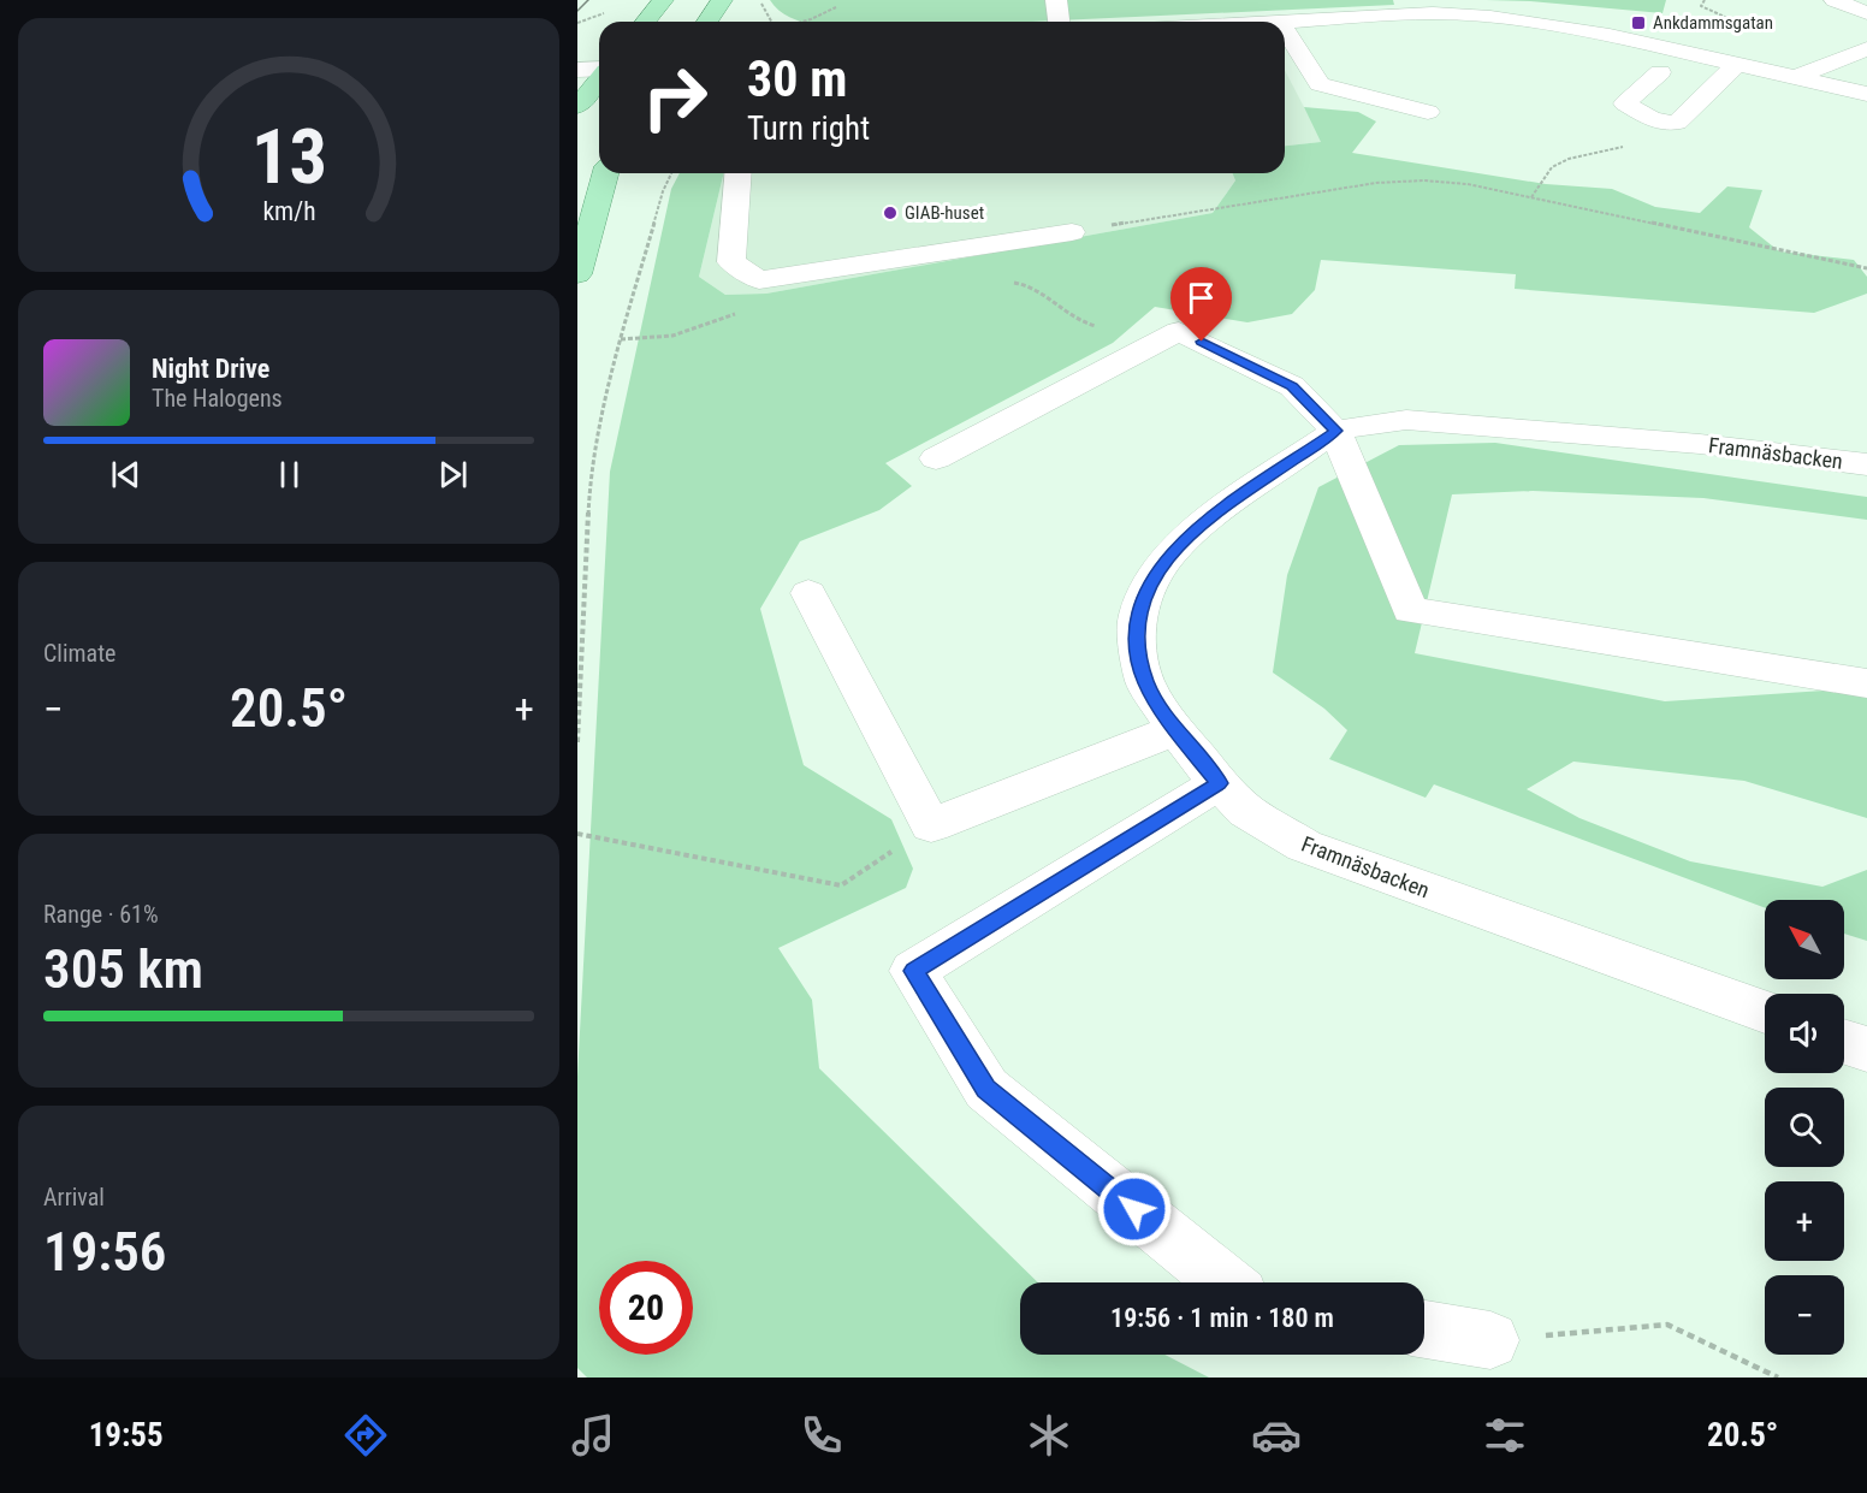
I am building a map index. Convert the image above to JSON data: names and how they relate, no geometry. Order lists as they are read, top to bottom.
{
  "streets": {
    "street": ["Framnäsbacken"]
  },
  "places": {
    "transit": ["Ankdammsgatan"],
    "other": ["GIAB-huset"]
  },
  "north": "top left",
  "page": {
    "turn": ["30 m", "Turn right"],
    "song": ["Night Drive", "The Halogens"],
    "tile": [
      "Climate",
      ["Range · 61%", "305 km"],
      ["Arrival", "19:56"]
    ],
    "heat": ["−", "20.5°", "+"],
    "map_buttons": ["+", "−"],
    "limit": "20",
    "trip": "19:56 · 1 min · 180 m",
    "tabs": ["19:55", "20.5°"],
    "gauge": ["13", "km/h"]
  }
}
